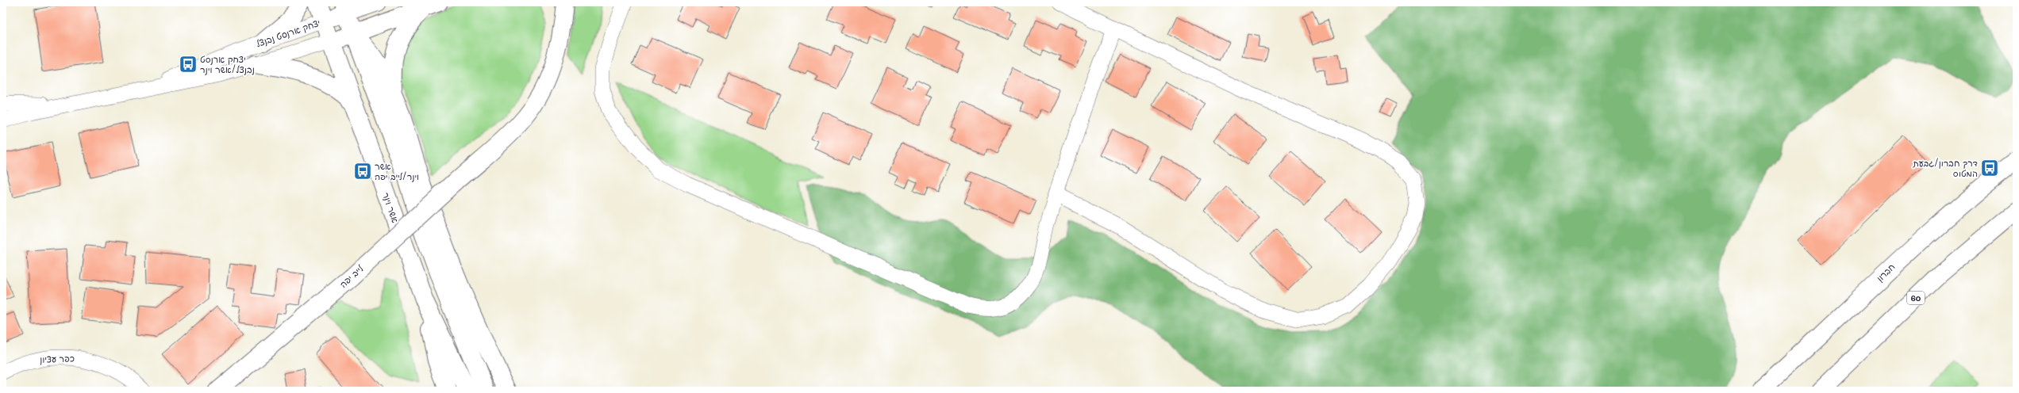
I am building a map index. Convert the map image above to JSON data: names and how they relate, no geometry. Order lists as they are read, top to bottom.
{
  "streets": {
    "main road": [
      "אשר וינר",
      "חברון",
      "לייב יפה",
      "60"
    ],
    "street": ["יצחק ארנסט נבנצל", "כפר עציון"]
  },
  "crossings": [
    ["יצחק ארנסט נבנצל", "אשר וינר"]
  ],
  "places": {
    "bus stop": ["יצחק ארנסט נבנצל/אשר וינר", "דרך חברון/גבעת המטוס", "אשר וינר/לייב יפה"]
  }
}
